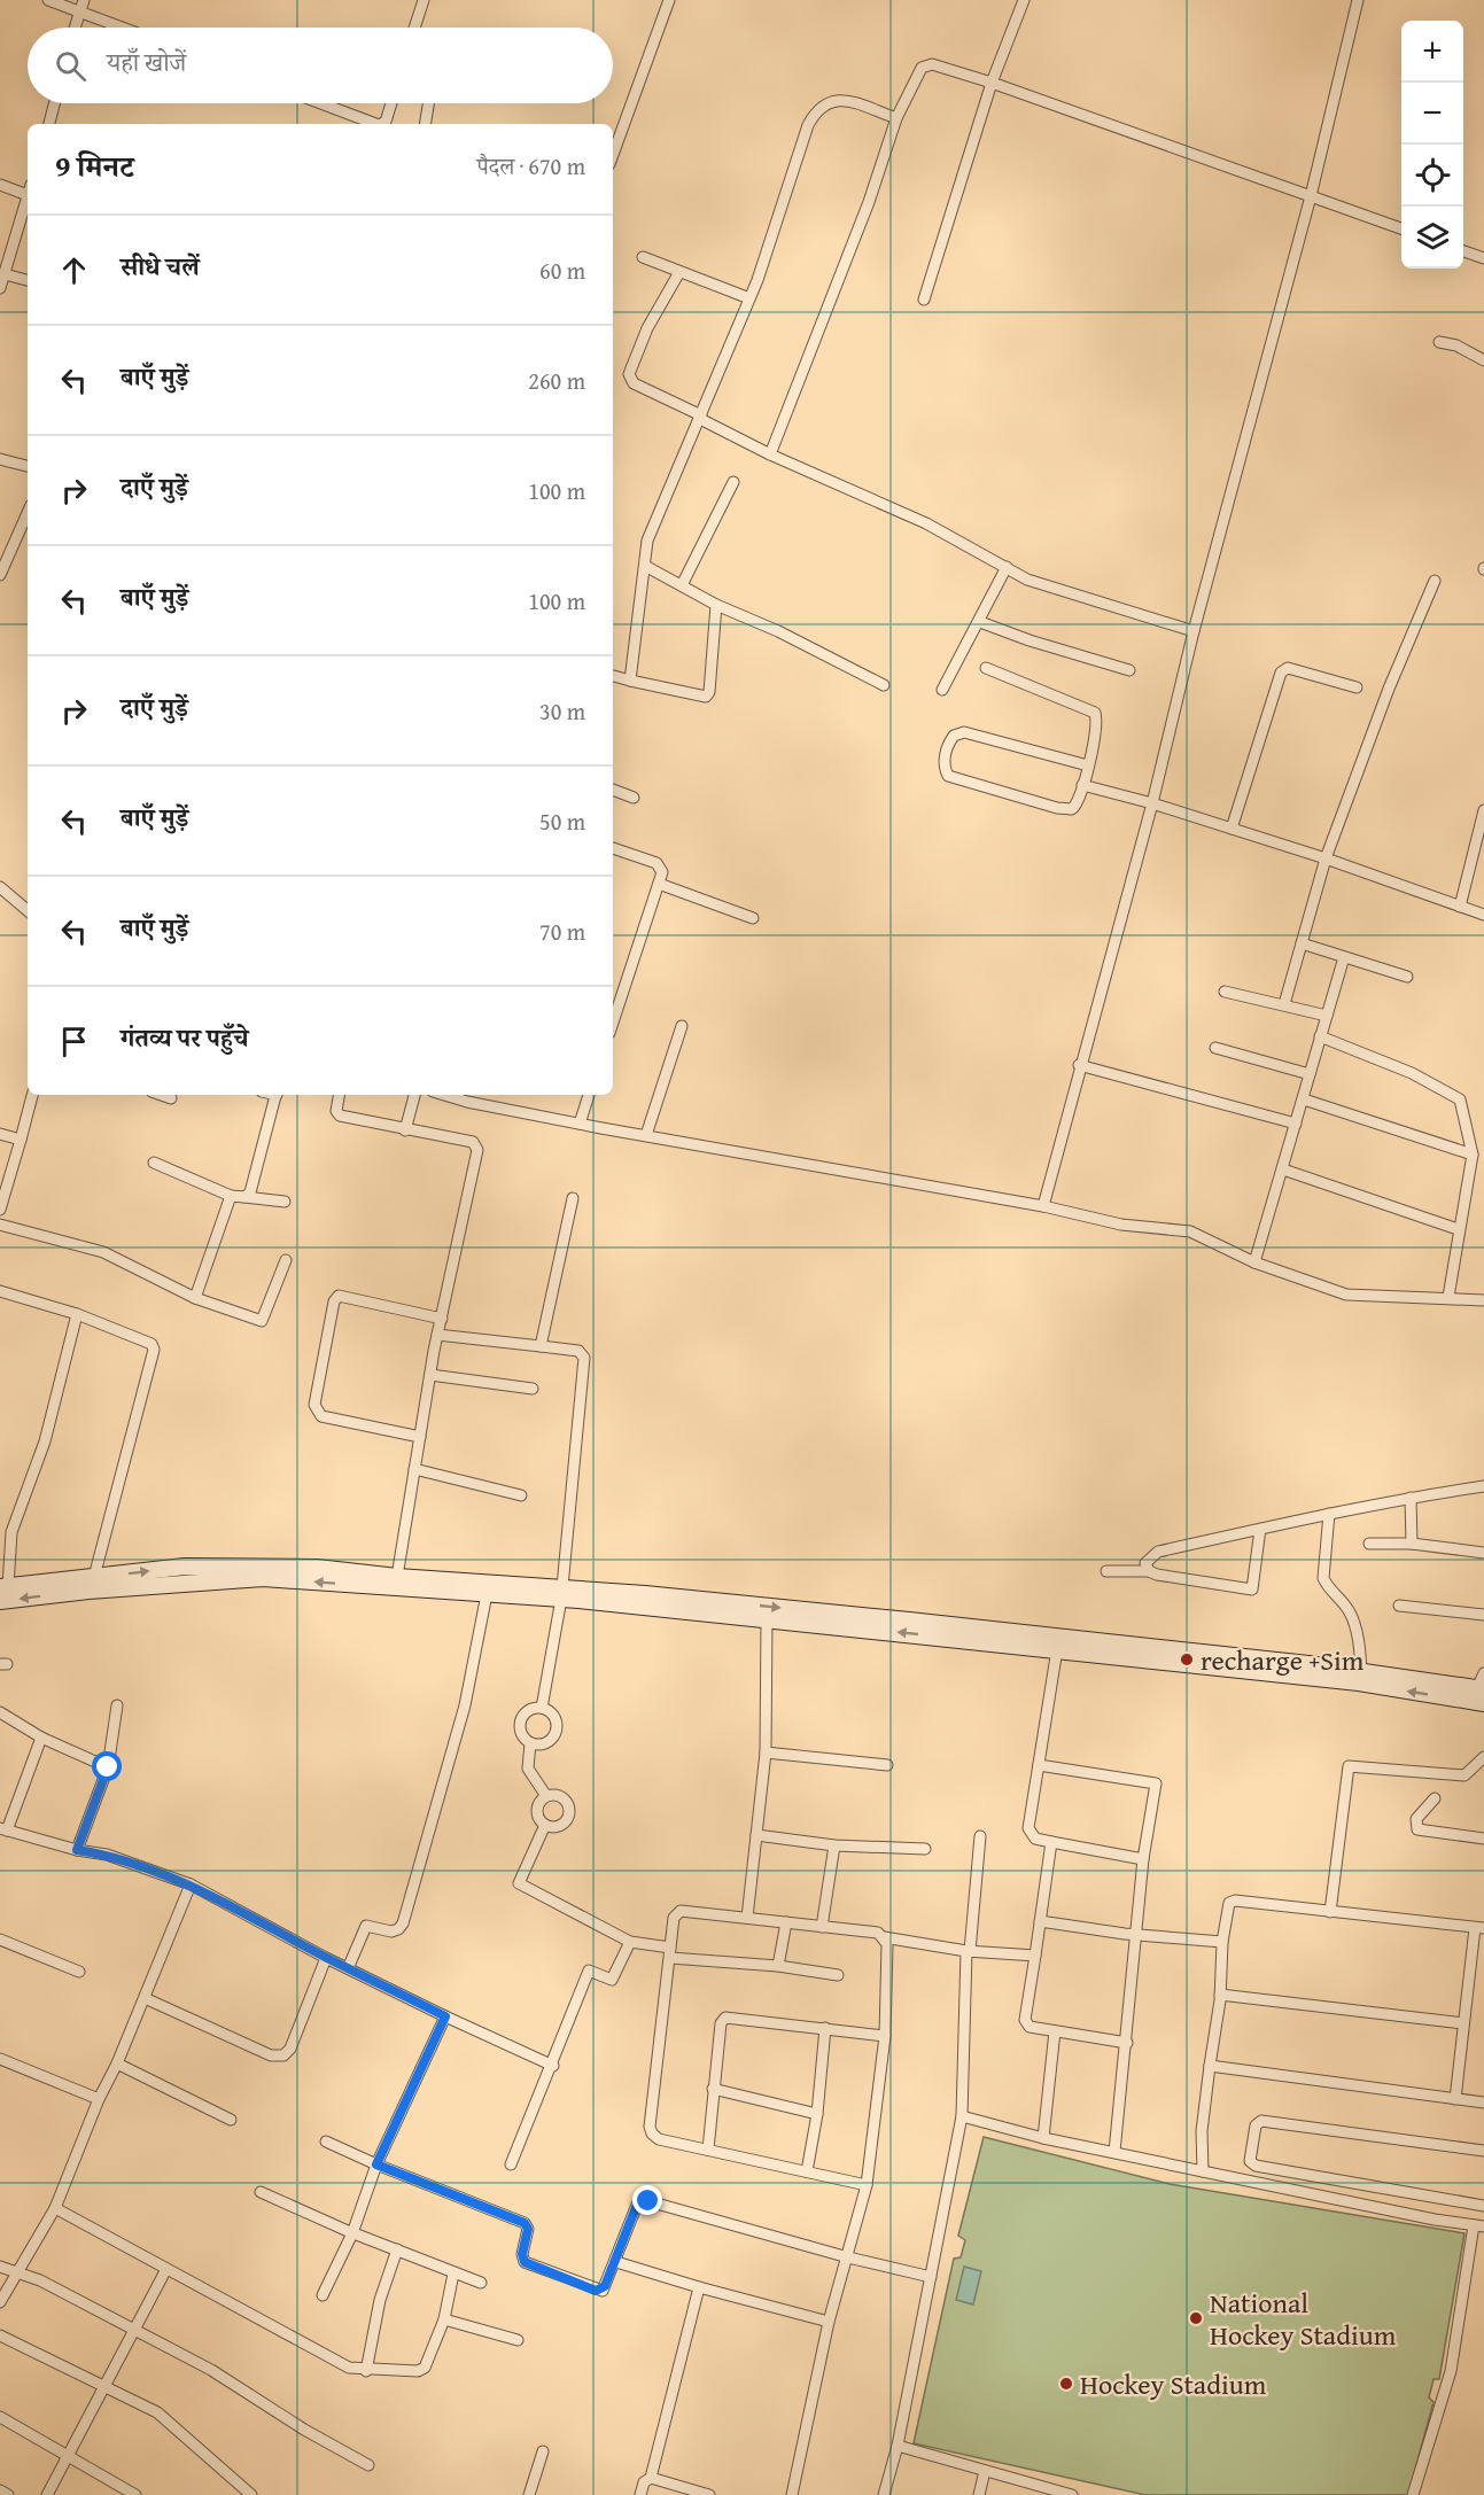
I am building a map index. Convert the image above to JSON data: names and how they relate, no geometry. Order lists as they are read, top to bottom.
{
  "places": ["recharge +Sim", "National Hockey Stadium", "Hockey Stadium"],
  "page": {
    "map_buttons": ["+", "−"],
    "search": "यहाँ खोजें",
    "heading": ["9 मिनट", "पैदल · 670 m"],
    "list": [
      ["सीधे चलें", "60 m"],
      ["बाएँ मुड़ें", "260 m"],
      ["दाएँ मुड़ें", "100 m"],
      ["बाएँ मुड़ें", "100 m"],
      ["दाएँ मुड़ें", "30 m"],
      ["बाएँ मुड़ें", "50 m"],
      ["बाएँ मुड़ें", "70 m"],
      "गंतव्य पर पहुँचे"
    ]
  }
}
